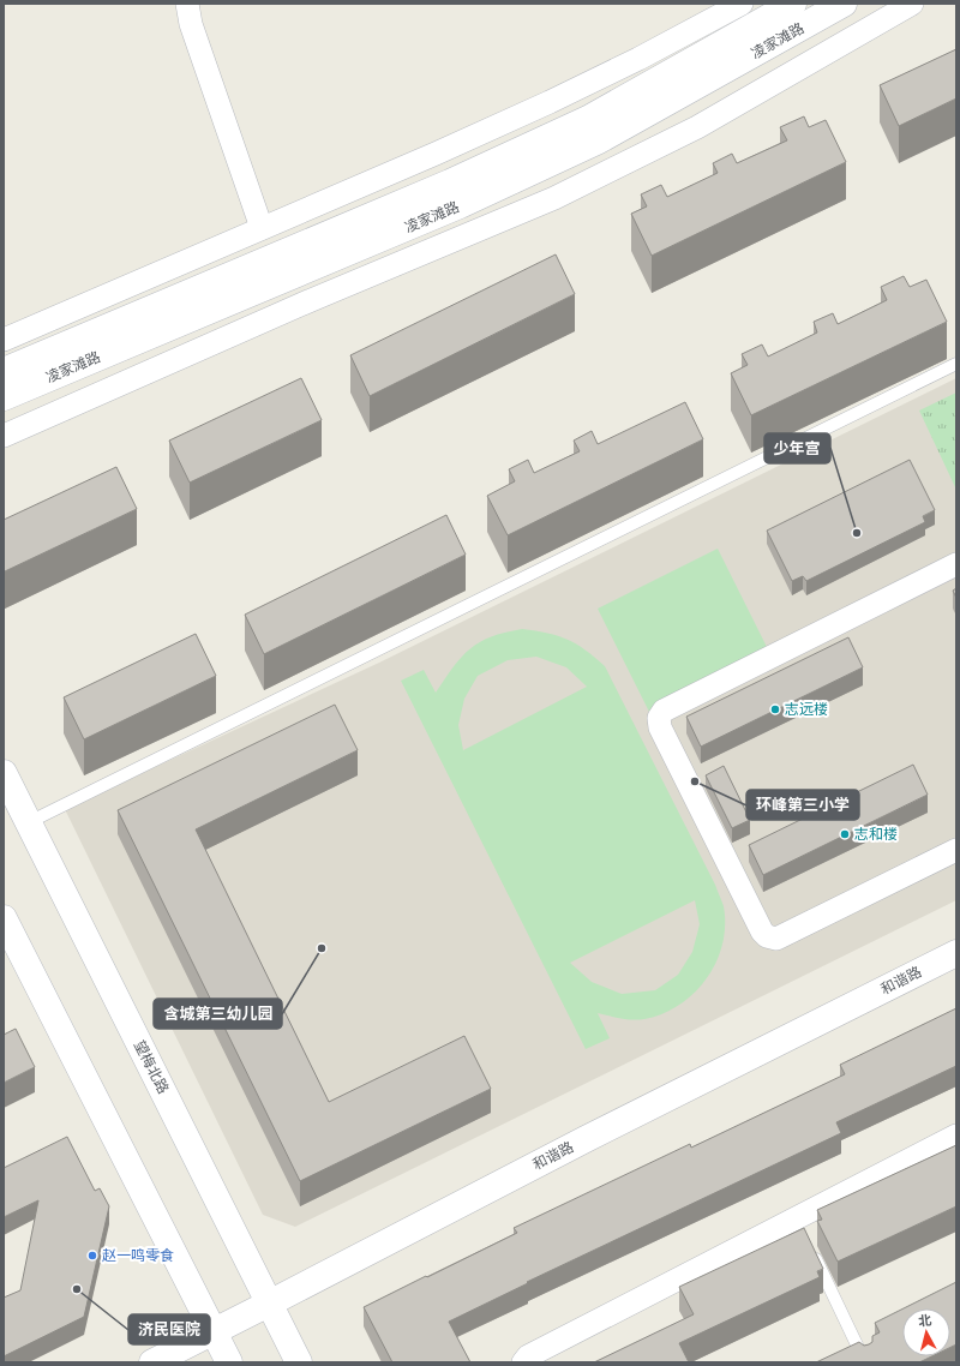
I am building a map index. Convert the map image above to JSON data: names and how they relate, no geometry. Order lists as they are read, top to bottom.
{
  "streets": {
    "main road": ["凌家滩路", "和谐路", "望梅北路"]
  },
  "crossings": [
    ["和谐路", "望梅北路"]
  ],
  "places": [
    "少年宫",
    "志远楼",
    "环峰第三小学",
    "志和楼",
    "含城第三幼儿园",
    "赵一鸣零食",
    "济民医院"
  ],
  "north": "top"
}
